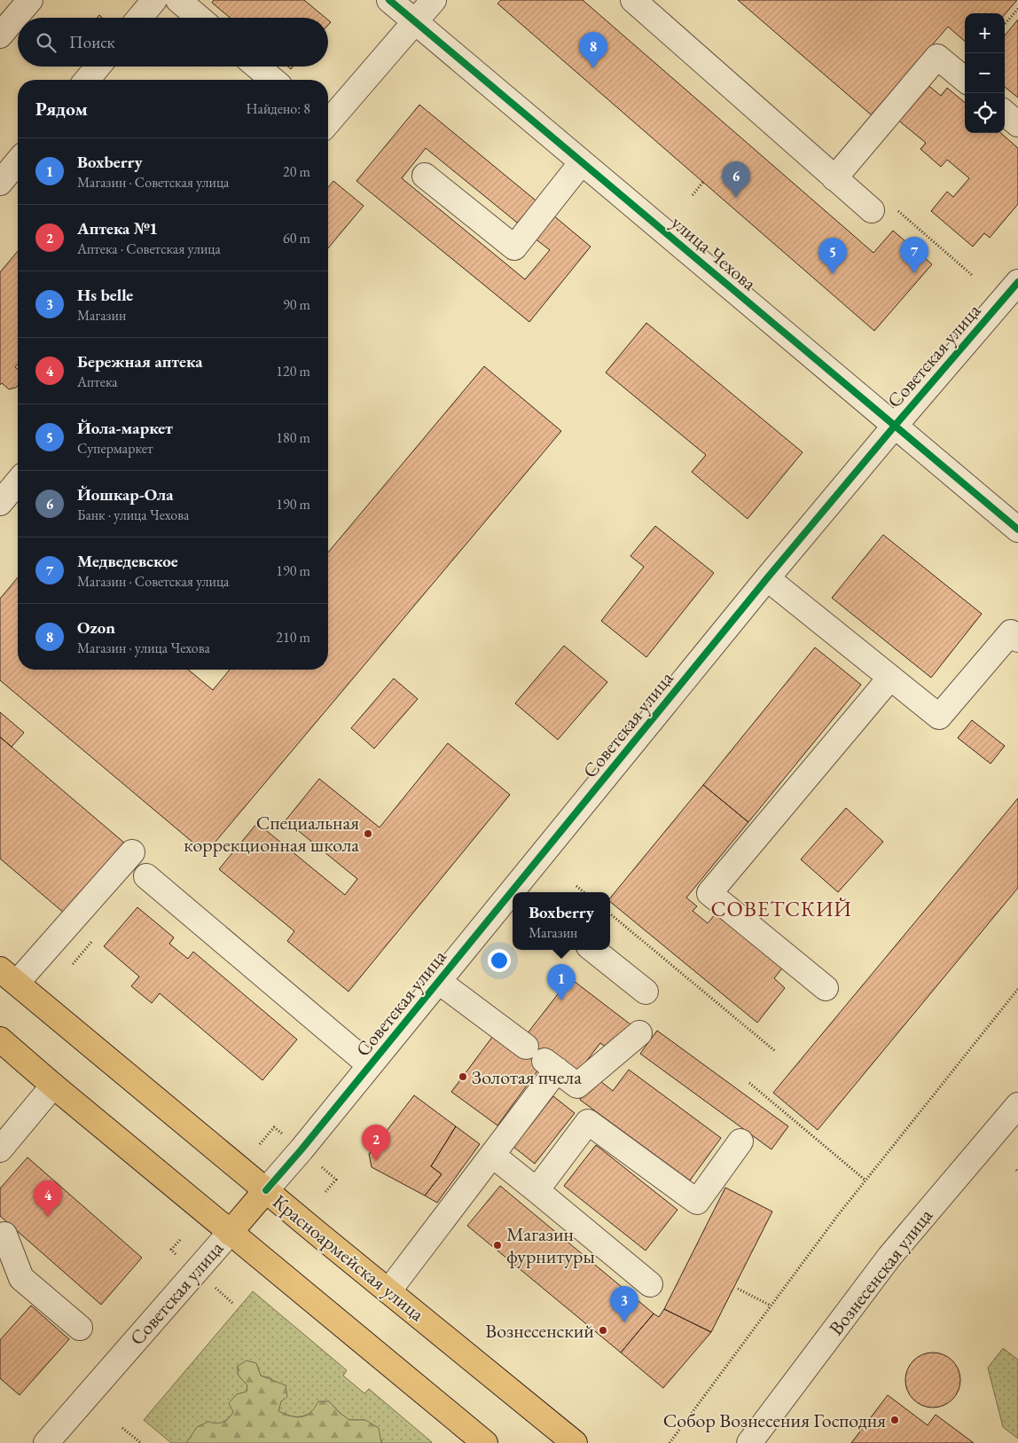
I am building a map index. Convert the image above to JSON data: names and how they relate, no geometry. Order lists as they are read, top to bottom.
{
  "streets": {
    "main road": ["Советская улица", "Красноармейская улица"],
    "street": ["улица Чехова", "Вознесенская улица"]
  },
  "crossings": [
    ["улица Чехова", "Советская улица"],
    ["Советская улица", "Красноармейская улица"]
  ],
  "districts": ["СОВЕТСКИЙ"],
  "places": [
    "Специальная коррекционная школа",
    "Золотая пчела",
    "Магазин фурнитуры",
    "Вознесенский",
    "Собор Вознесения Господня"
  ],
  "page": {
    "map_buttons": ["+", "−"],
    "search": "Поиск",
    "pins": [
      "8",
      "6",
      "7",
      "5",
      "1",
      "2",
      "4",
      "3"
    ],
    "heading": ["Рядом", "Найдено: 8"],
    "list": [
      {
        "mark": "1",
        "name": "Boxberry",
        "note": "Магазин · Советская улица",
        "value": "20 m"
      },
      {
        "mark": "2",
        "name": "Аптека №1",
        "note": "Аптека · Советская улица",
        "value": "60 m"
      },
      {
        "mark": "3",
        "name": "Hs belle",
        "note": "Магазин",
        "value": "90 m"
      },
      {
        "mark": "4",
        "name": "Бережная аптека",
        "note": "Аптека",
        "value": "120 m"
      },
      {
        "mark": "5",
        "name": "Йола-маркет",
        "note": "Супермаркет",
        "value": "180 m"
      },
      {
        "mark": "6",
        "name": "Йошкар-Ола",
        "note": "Банк · улица Чехова",
        "value": "190 m"
      },
      {
        "mark": "7",
        "name": "Медведевское",
        "note": "Магазин · Советская улица",
        "value": "190 m"
      },
      {
        "mark": "8",
        "name": "Ozon",
        "note": "Магазин · улица Чехова",
        "value": "210 m"
      }
    ],
    "popup": ["Boxberry", "Магазин"]
  }
}
